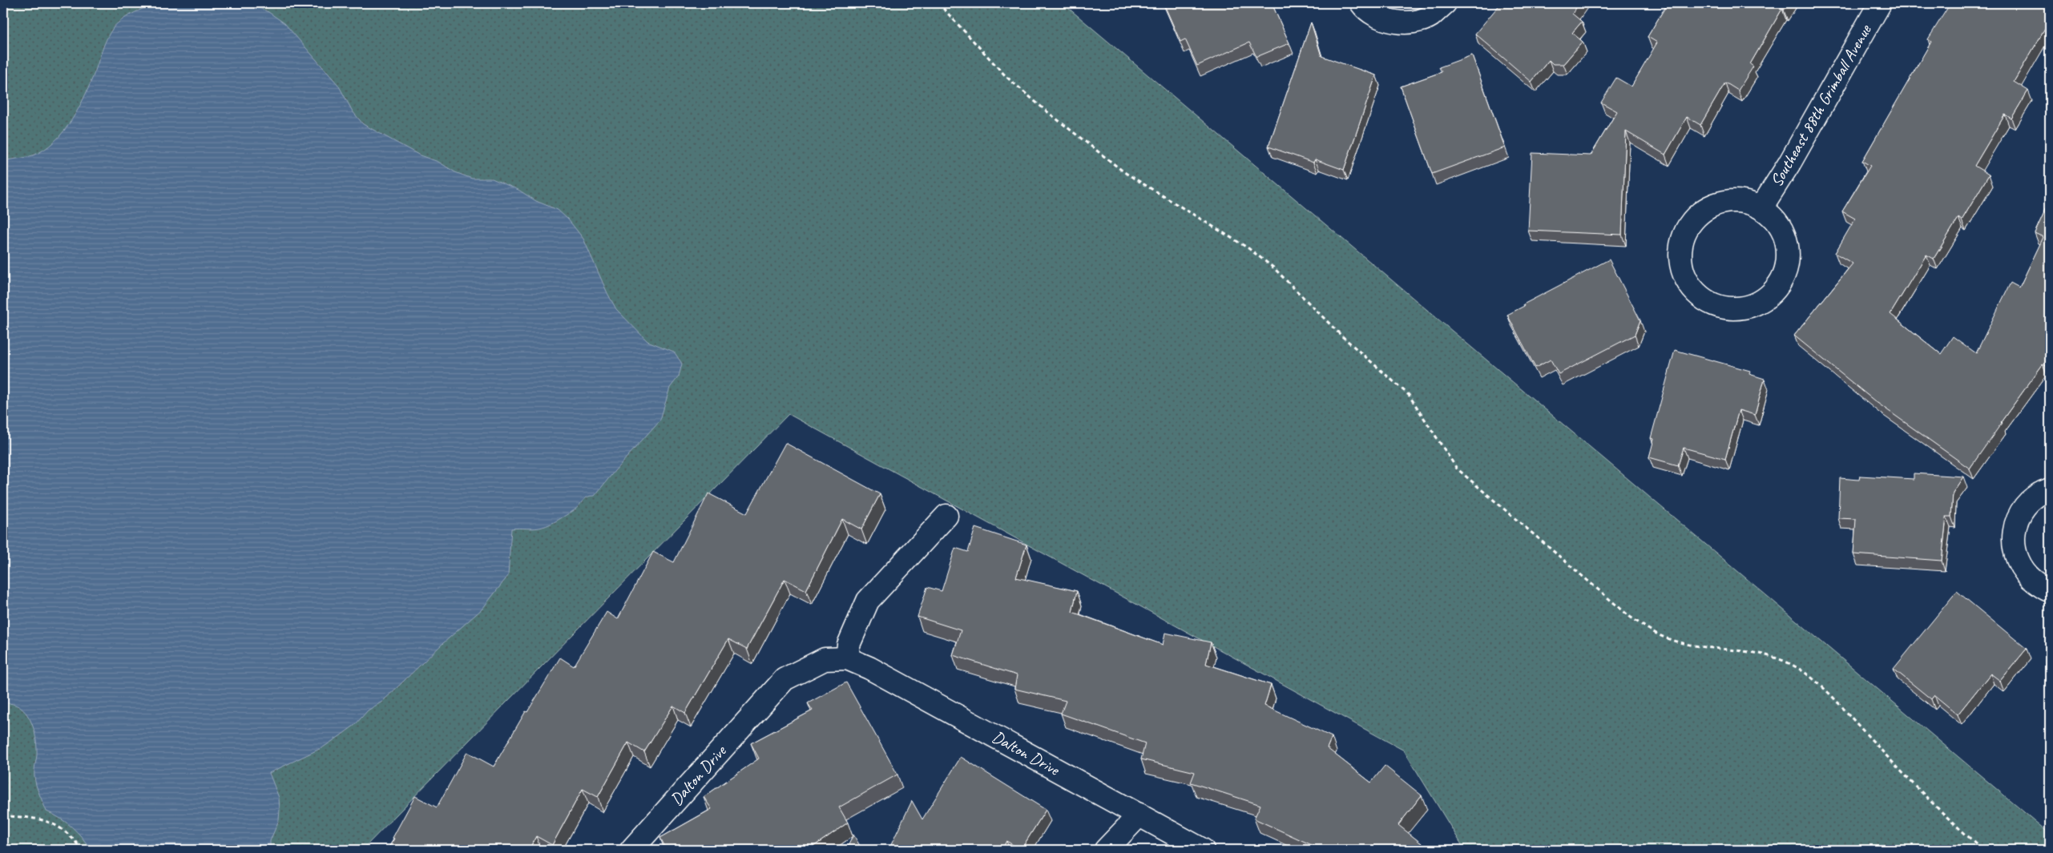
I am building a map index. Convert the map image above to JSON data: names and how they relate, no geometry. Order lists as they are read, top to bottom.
{
  "streets": {
    "street": ["Southeast 88th Grimball Avenue", "Dalton Drive"]
  }
}
